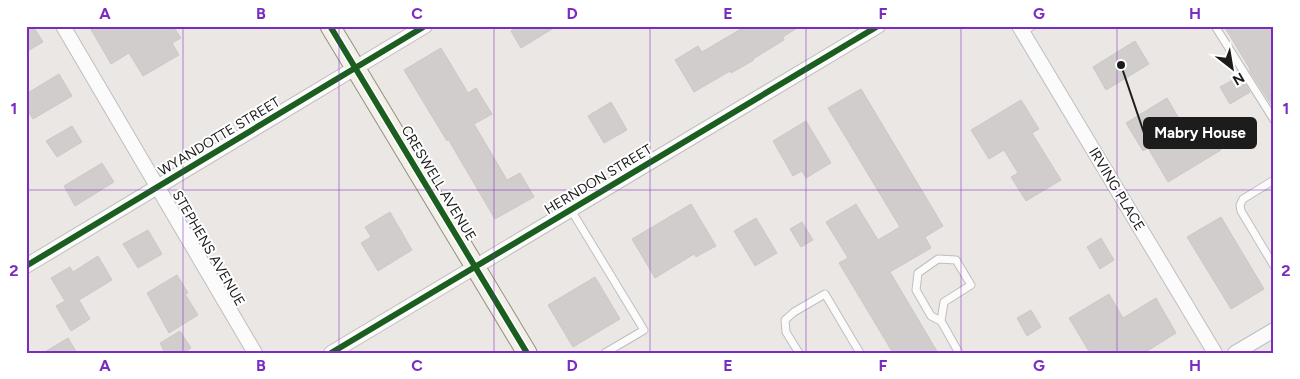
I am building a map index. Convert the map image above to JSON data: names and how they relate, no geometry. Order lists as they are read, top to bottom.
{
  "streets": {
    "street": [
      "WYANDOTTE STREET",
      "HERNDON STREET",
      "CRESWELL AVENUE",
      "IRVING PLACE",
      "STEPHENS AVENUE"
    ]
  },
  "crossings": [
    ["WYANDOTTE STREET", "CRESWELL AVENUE"],
    ["WYANDOTTE STREET", "STEPHENS AVENUE"],
    ["HERNDON STREET", "CRESWELL AVENUE"]
  ],
  "places": ["Mabry House"],
  "north": "bottom right",
  "grid": {
    "columns": [
      "A",
      "B",
      "C",
      "D",
      "E",
      "F",
      "G",
      "H"
    ],
    "rows": ["1", "2"]
  }
}
